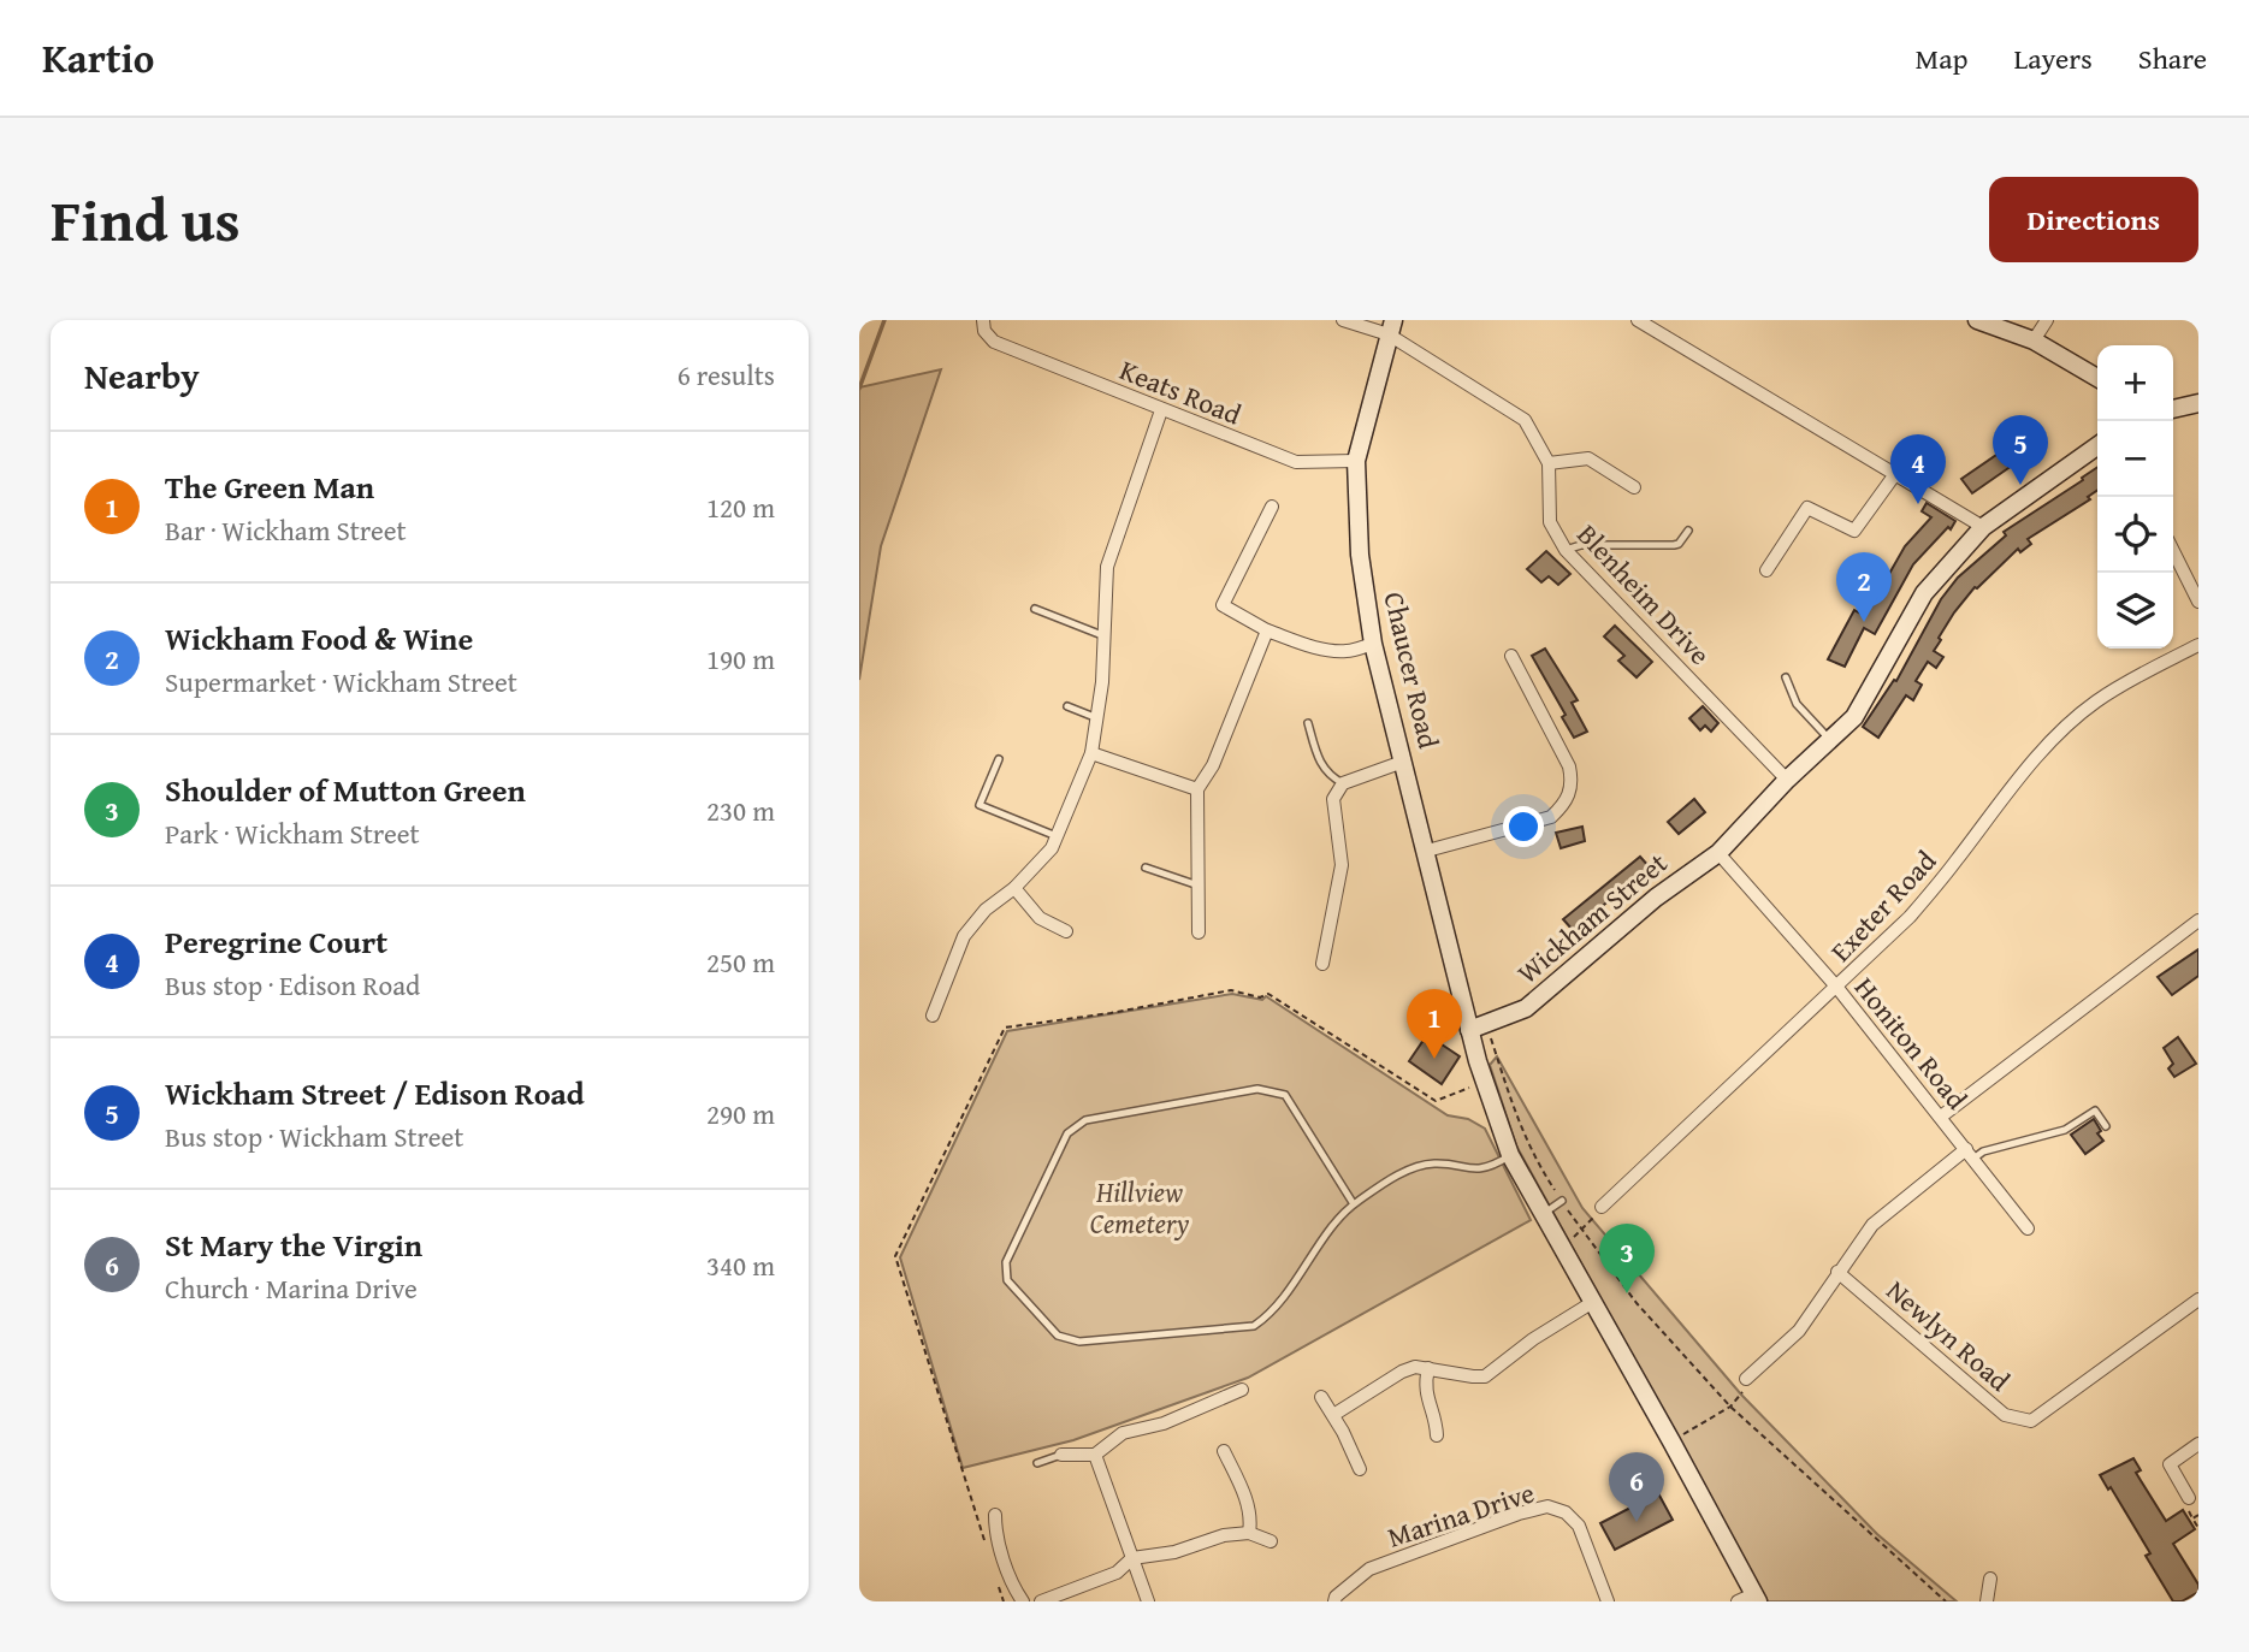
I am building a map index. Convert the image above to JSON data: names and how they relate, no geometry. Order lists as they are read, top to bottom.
{
  "streets": {
    "street": [
      "Keats Road",
      "Blenheim Drive",
      "Chaucer Road",
      "Exeter Road",
      "Wickham Street",
      "Honiton Road",
      "Newlyn Road",
      "Marina Drive"
    ]
  },
  "crossings": [
    ["Keats Road", "Chaucer Road"],
    ["Blenheim Drive", "Chaucer Road"],
    ["Blenheim Drive", "Wickham Street"],
    ["Chaucer Road", "Wickham Street"],
    ["Exeter Road", "Honiton Road"],
    ["Wickham Street", "Honiton Road"]
  ],
  "parks": ["Hillview Cemetery"],
  "page": {
    "header": "Kartio",
    "nav": ["Map", "Layers", "Share"],
    "title": "Find us",
    "buttons": "Directions",
    "heading": ["Nearby", "6 results"],
    "map_buttons": ["+", "−"],
    "pins": [
      "5",
      "4",
      "2",
      "1",
      "3",
      "6"
    ],
    "list": [
      {
        "mark": "1",
        "name": "The Green Man",
        "note": "Bar · Wickham Street",
        "value": "120 m"
      },
      {
        "mark": "2",
        "name": "Wickham Food & Wine",
        "note": "Supermarket · Wickham Street",
        "value": "190 m"
      },
      {
        "mark": "3",
        "name": "Shoulder of Mutton Green",
        "note": "Park · Wickham Street",
        "value": "230 m"
      },
      {
        "mark": "4",
        "name": "Peregrine Court",
        "note": "Bus stop · Edison Road",
        "value": "250 m"
      },
      {
        "mark": "5",
        "name": "Wickham Street / Edison Road",
        "note": "Bus stop · Wickham Street",
        "value": "290 m"
      },
      {
        "mark": "6",
        "name": "St Mary the Virgin",
        "note": "Church · Marina Drive",
        "value": "340 m"
      }
    ]
  }
}
